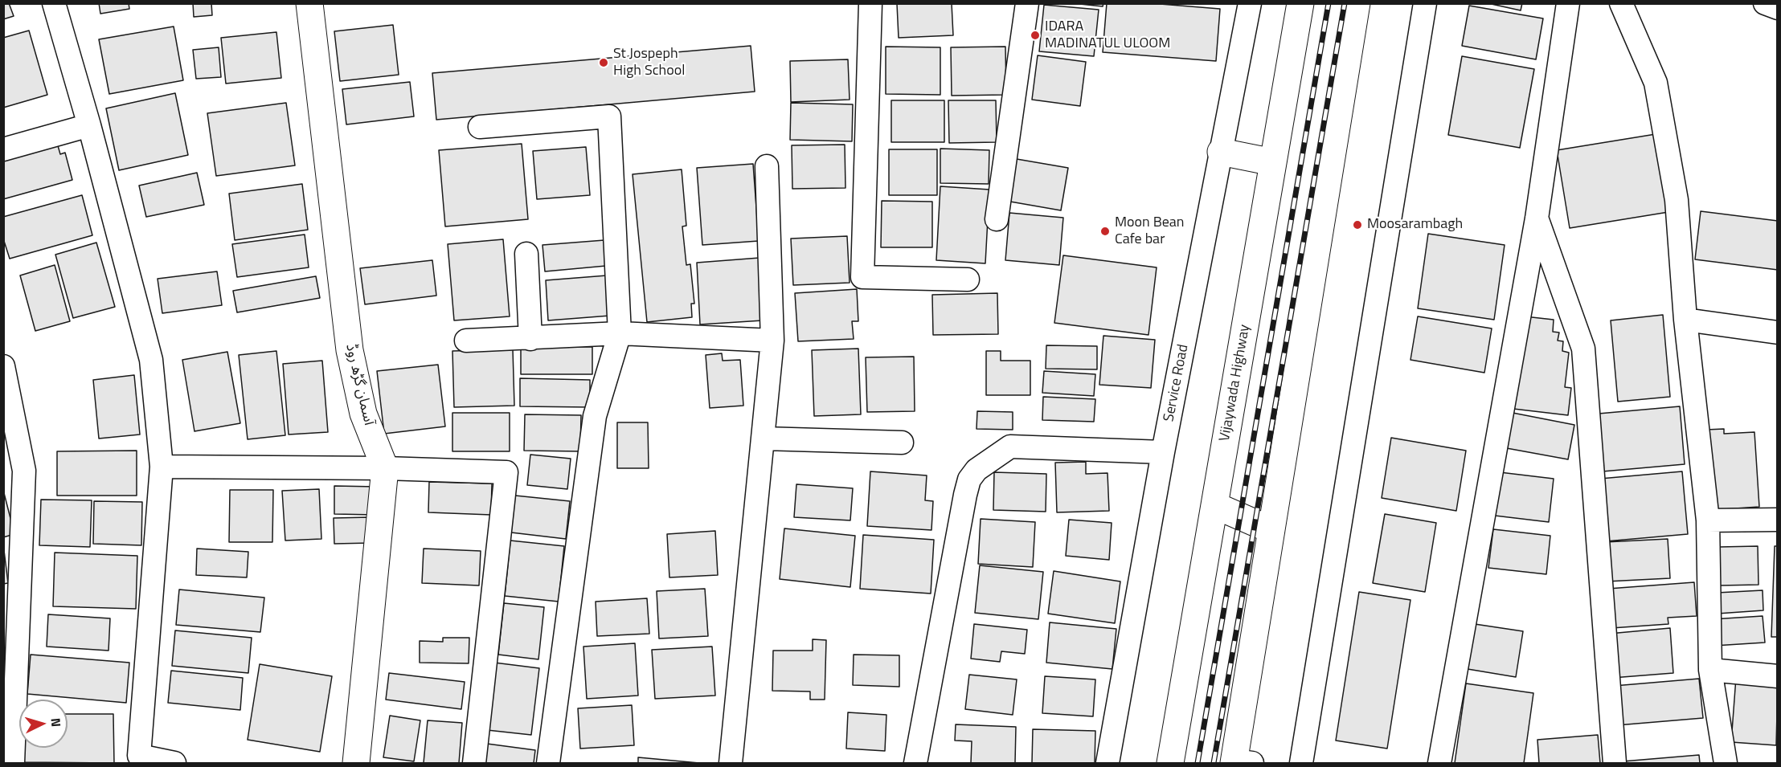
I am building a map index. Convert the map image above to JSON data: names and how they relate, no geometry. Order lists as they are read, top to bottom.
{
  "streets": {
    "main road": ["Vijaywada Highway", "آسمان گڑھ روڈ"],
    "street": ["Service Road"]
  },
  "places": [
    "IDARA MADINATUL ULOOM",
    "St Jospeph High School",
    "Moosarambagh",
    "Moon Bean Cafe bar"
  ],
  "north": "right"
}
